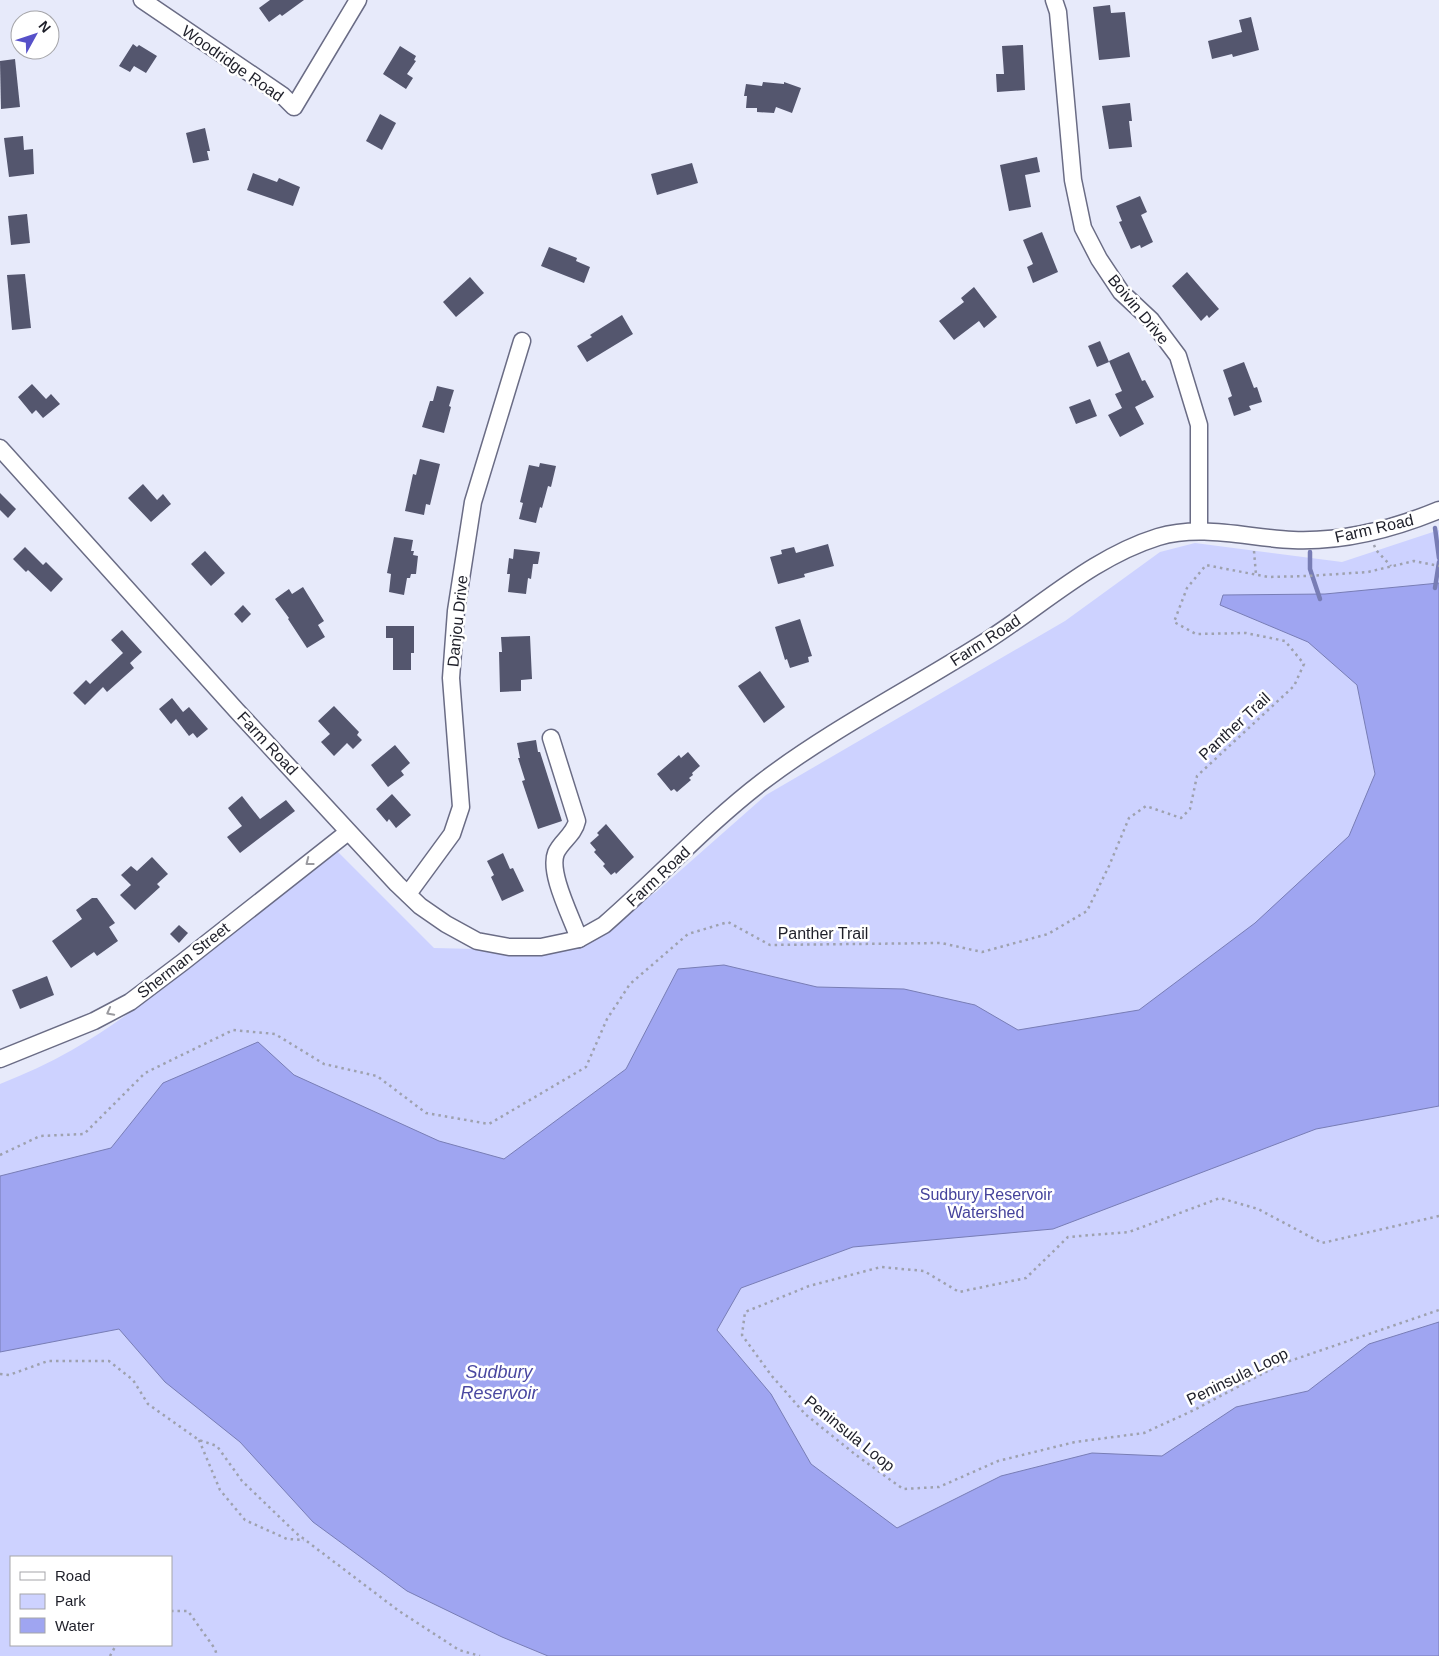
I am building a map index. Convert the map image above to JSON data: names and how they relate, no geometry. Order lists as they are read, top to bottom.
{
  "streets": {
    "street": [
      "Woodridge Road",
      "Boivin Drive",
      "Farm Road",
      "Danjou Drive",
      "Sherman Street"
    ],
    "path": ["Panther Trail", "Peninsula Loop"]
  },
  "crossings": [
    ["Boivin Drive", "Farm Road"],
    ["Farm Road", "Danjou Drive"],
    ["Farm Road", "Sherman Street"]
  ],
  "one_way": ["Sherman Street"],
  "water": ["Sudbury Reservoir"],
  "parks": ["Sudbury Reservoir Watershed"],
  "legend": ["Road", "Park", "Water"],
  "north": "top right"
}
